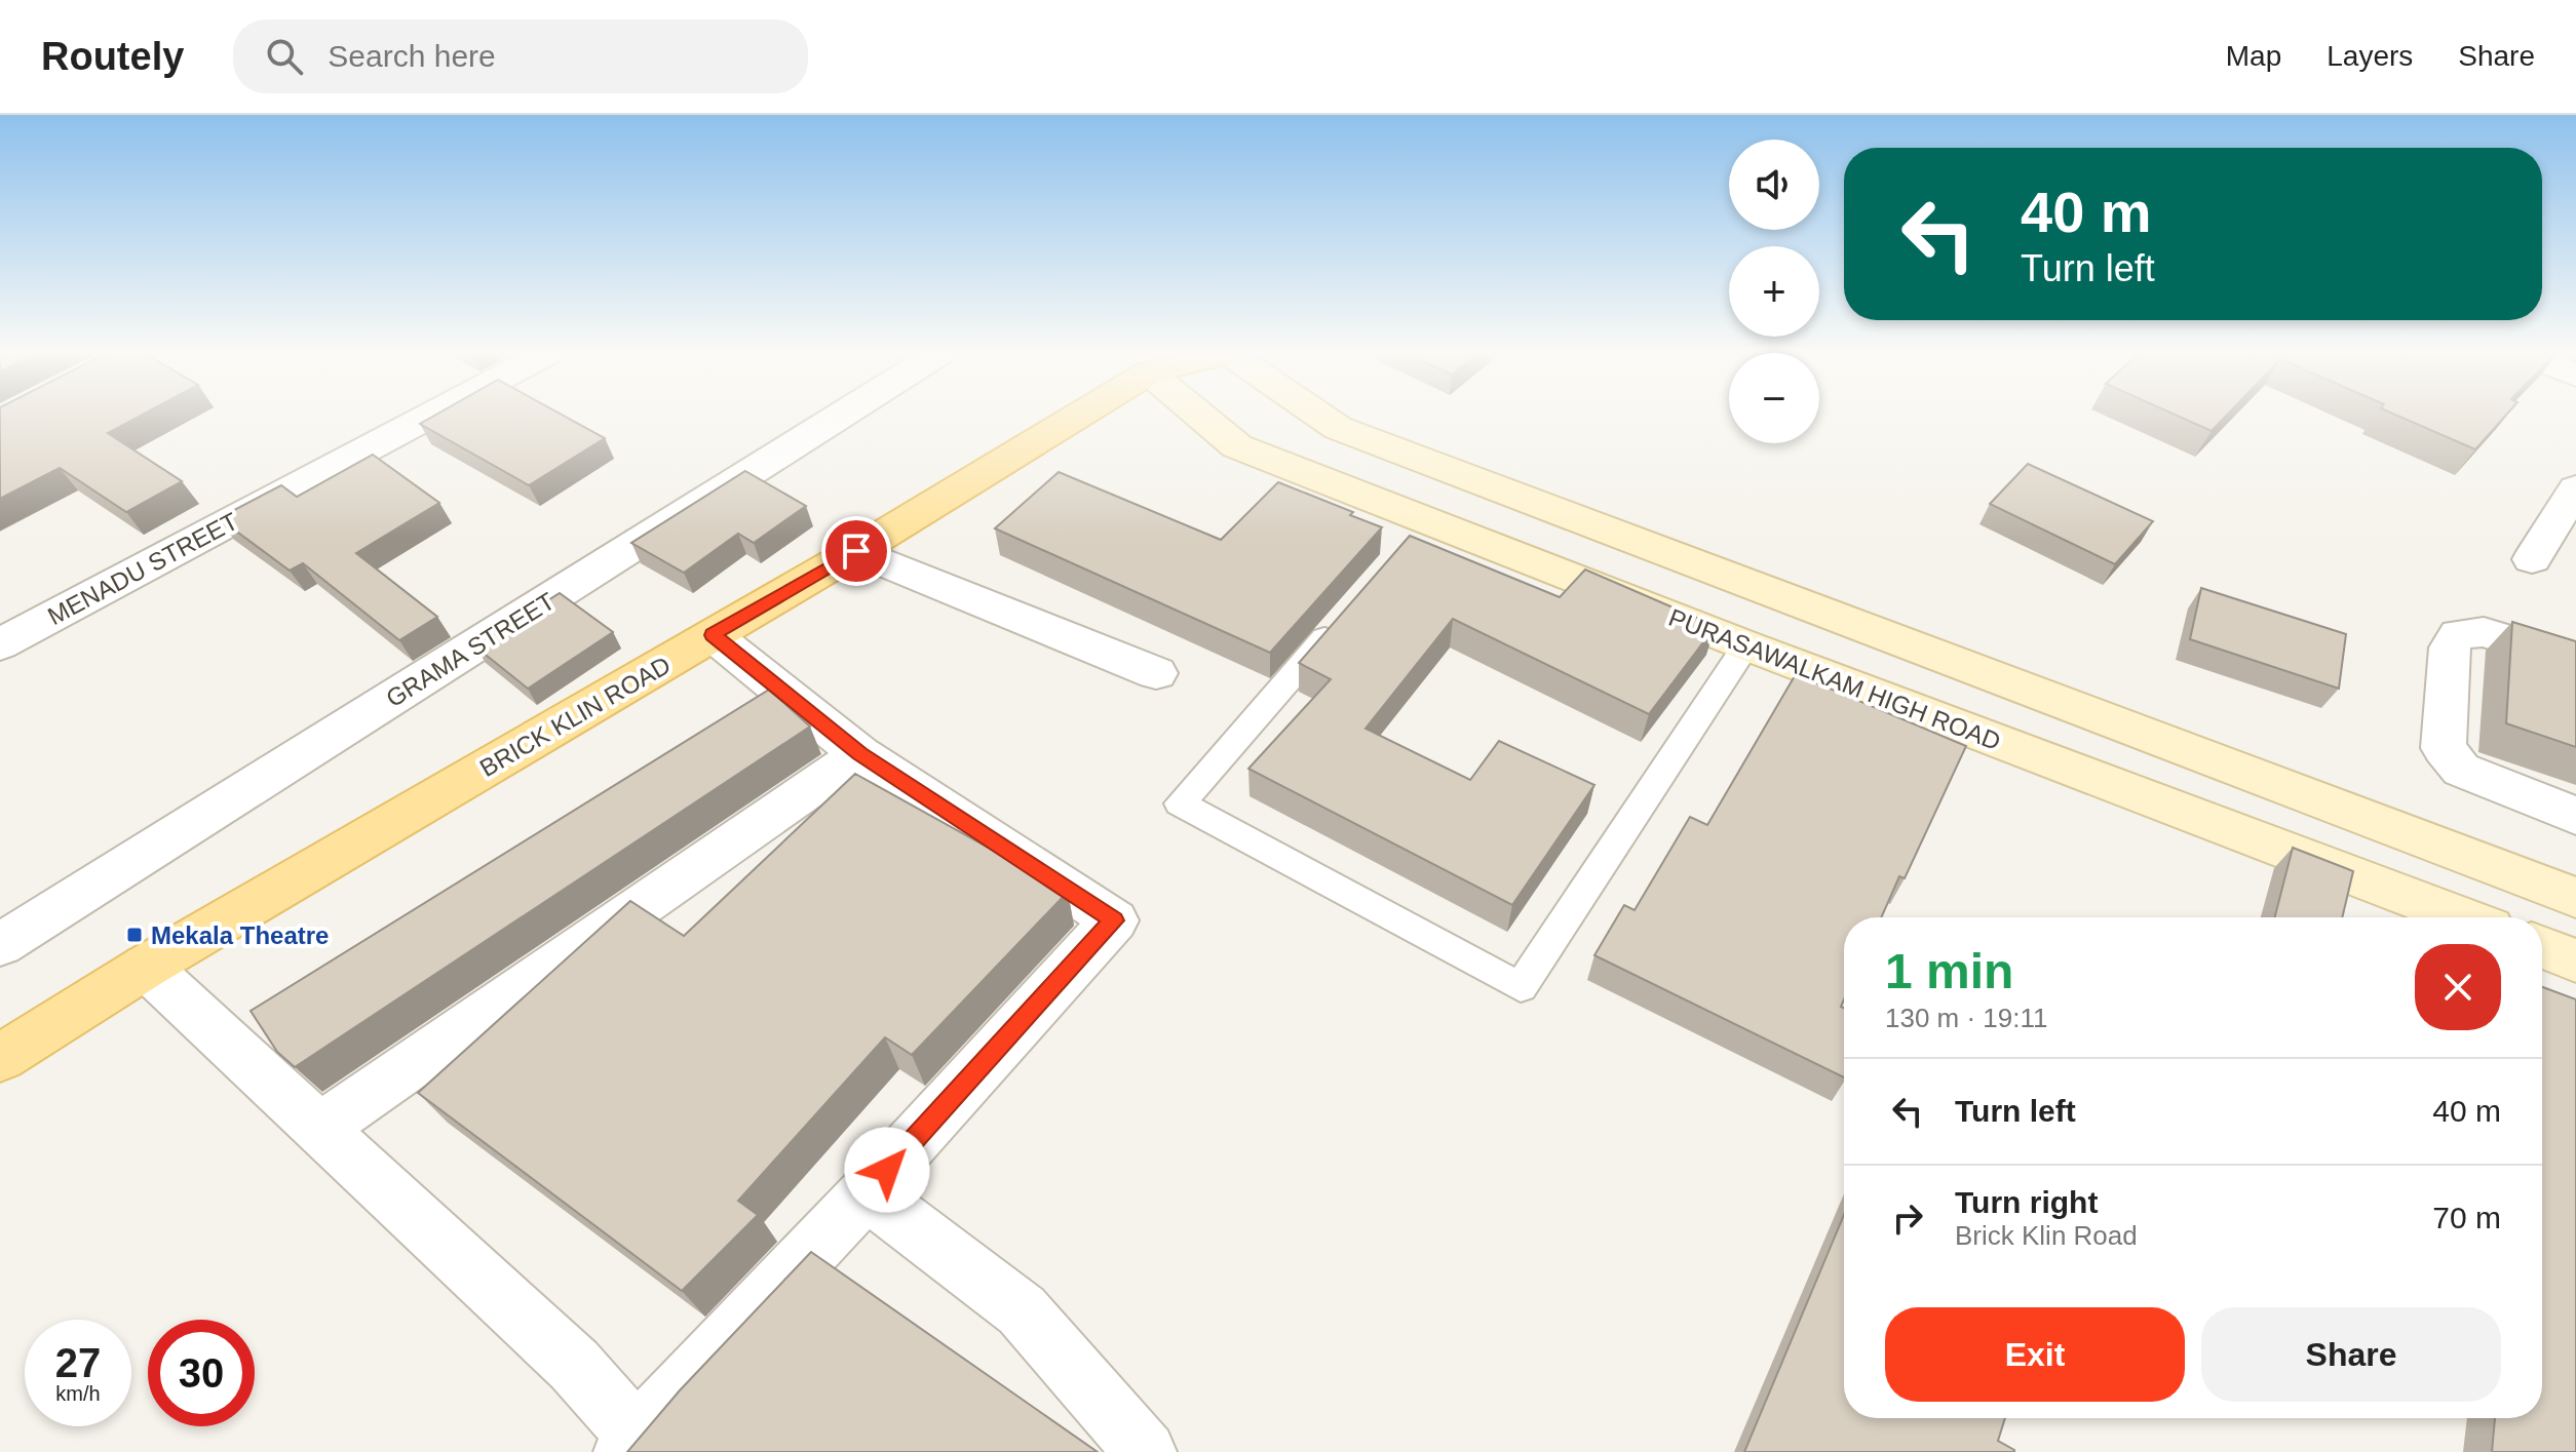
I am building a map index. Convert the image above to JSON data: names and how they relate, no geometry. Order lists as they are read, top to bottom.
{
  "streets": {
    "main road": ["PURASAWALKAM HIGH ROAD", "BRICK KLIN ROAD"],
    "street": ["MENADU STREET", "GRAMA STREET"]
  },
  "places": {
    "transit": ["Mekala Theatre"]
  },
  "page": {
    "header": "Routely",
    "search": "Search here",
    "nav": ["Map", "Layers", "Share"],
    "map_buttons": ["+", "−"],
    "turn": ["40 m", "Turn left"],
    "heading": ["1 min", "130 m · 19:11"],
    "list": [
      {
        "name": "Turn left",
        "value": "40 m"
      },
      {
        "name": "Turn right",
        "note": "Brick Klin Road",
        "value": "70 m"
      }
    ],
    "buttons": ["Exit", "Share"],
    "speed": "27 km/h",
    "limit": "30"
  }
}
